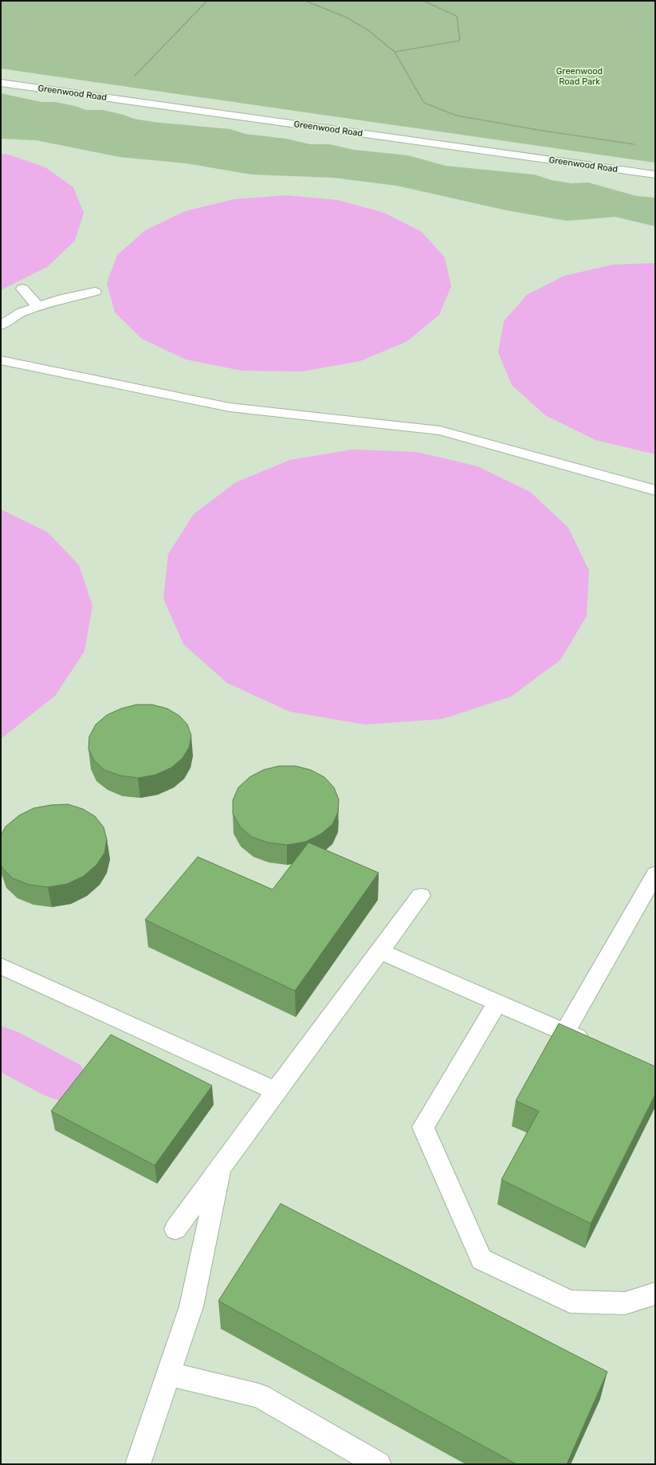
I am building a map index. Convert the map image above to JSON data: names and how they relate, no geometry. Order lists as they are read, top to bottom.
{
  "streets": {
    "street": ["Greenwood Road"]
  },
  "parks": ["Greenwood Road Park"]
}
